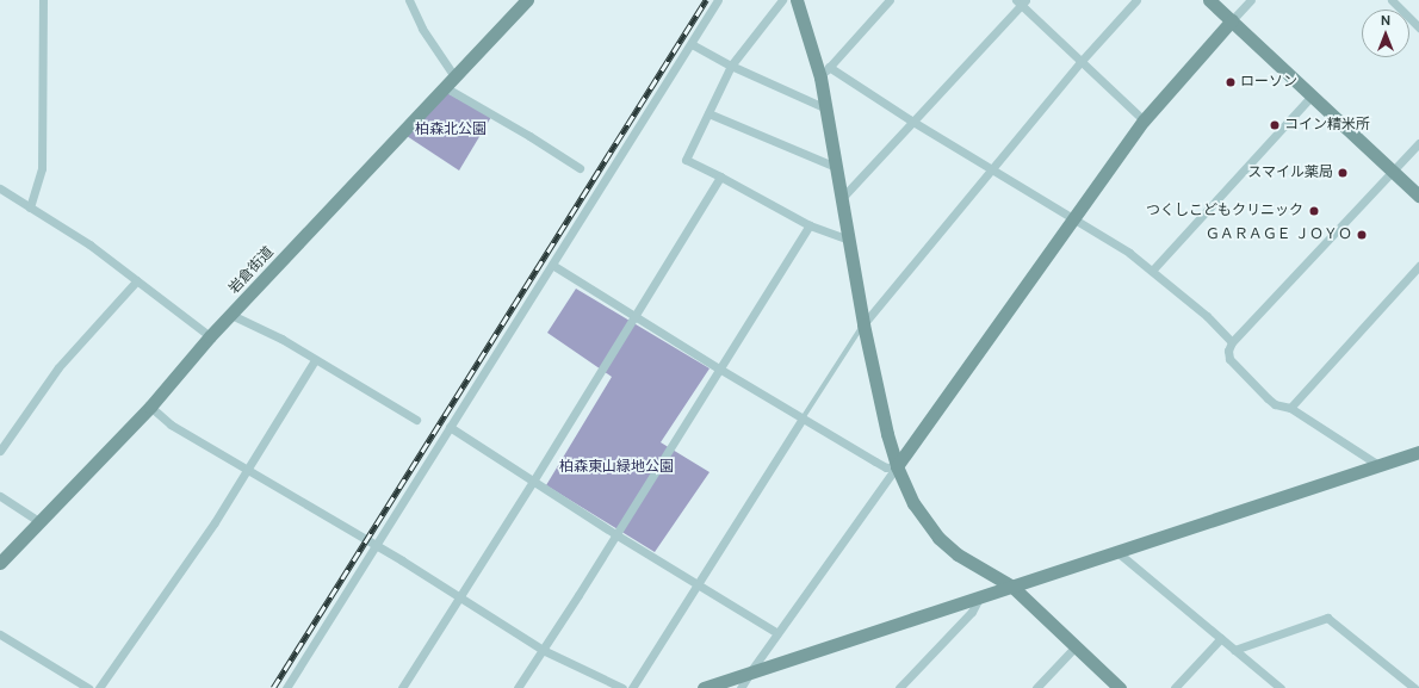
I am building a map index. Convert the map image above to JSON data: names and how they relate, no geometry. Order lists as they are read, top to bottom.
{
  "streets": {
    "street": ["岩倉街道"]
  },
  "parks": ["柏森北公園", "柏森東山緑地公園"],
  "places": [
    "ローソン",
    "コイン精米所",
    "スマイル薬局",
    "つくしこどもクリニック",
    "ＧＡＲＡＧＥ ＪＯＹＯ"
  ],
  "north": "top"
}
